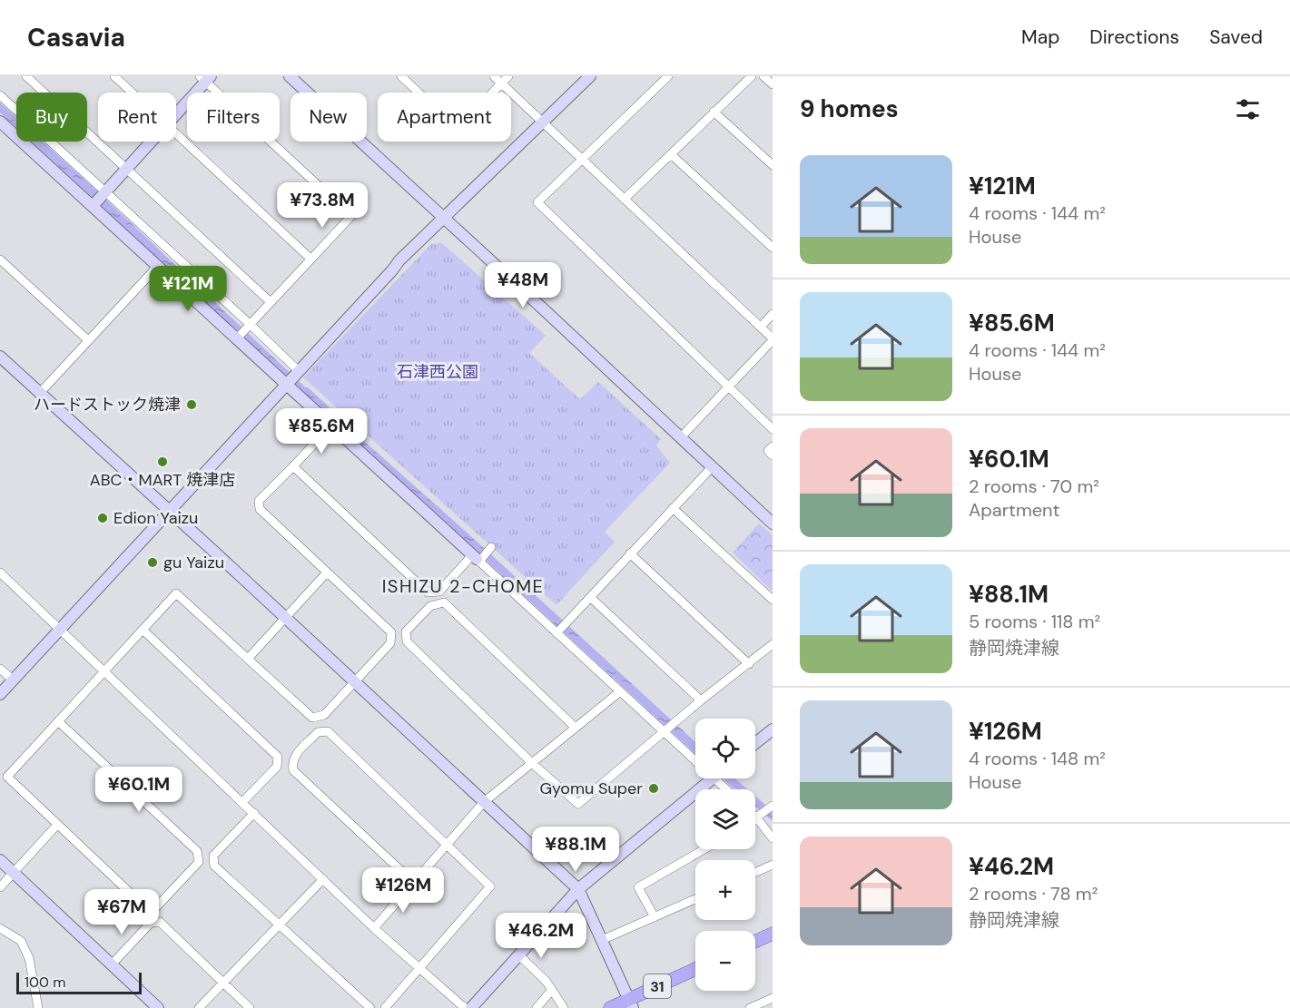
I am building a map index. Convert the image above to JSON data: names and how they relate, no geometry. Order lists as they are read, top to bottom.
{
  "streets": {
    "main road": ["31"]
  },
  "districts": ["ISHIZU 2-CHOME"],
  "parks": ["石津西公園"],
  "places": [
    "ハードストック焼津",
    "ABC・MART 焼津店",
    "Edion Yaizu",
    "gu Yaizu",
    "Gyomu Super"
  ],
  "scale_bar": "100 m",
  "page": {
    "header": "Casavia",
    "nav": ["Map", "Directions", "Saved"],
    "heading": "9 homes",
    "chip": [
      "Buy",
      "Rent",
      "Filters",
      "New",
      "Apartment"
    ],
    "list": [
      {
        "name": "¥121M",
        "note": "4 rooms · 144 m² · House"
      },
      {
        "name": "¥85.6M",
        "note": "4 rooms · 144 m² · House"
      },
      {
        "name": "¥60.1M",
        "note": "2 rooms · 70 m² · Apartment"
      },
      {
        "name": "¥88.1M",
        "note": "5 rooms · 118 m² · 静岡焼津線"
      },
      {
        "name": "¥126M",
        "note": "4 rooms · 148 m² · House"
      },
      {
        "name": "¥46.2M",
        "note": "2 rooms · 78 m² · 静岡焼津線"
      }
    ],
    "price": [
      "¥73.8M",
      "¥48M",
      "¥121M",
      "¥85.6M",
      "¥60.1M",
      "¥88.1M",
      "¥126M",
      "¥67M",
      "¥46.2M"
    ],
    "map_buttons": ["+", "−"],
    "scale": "100 m"
  }
}
